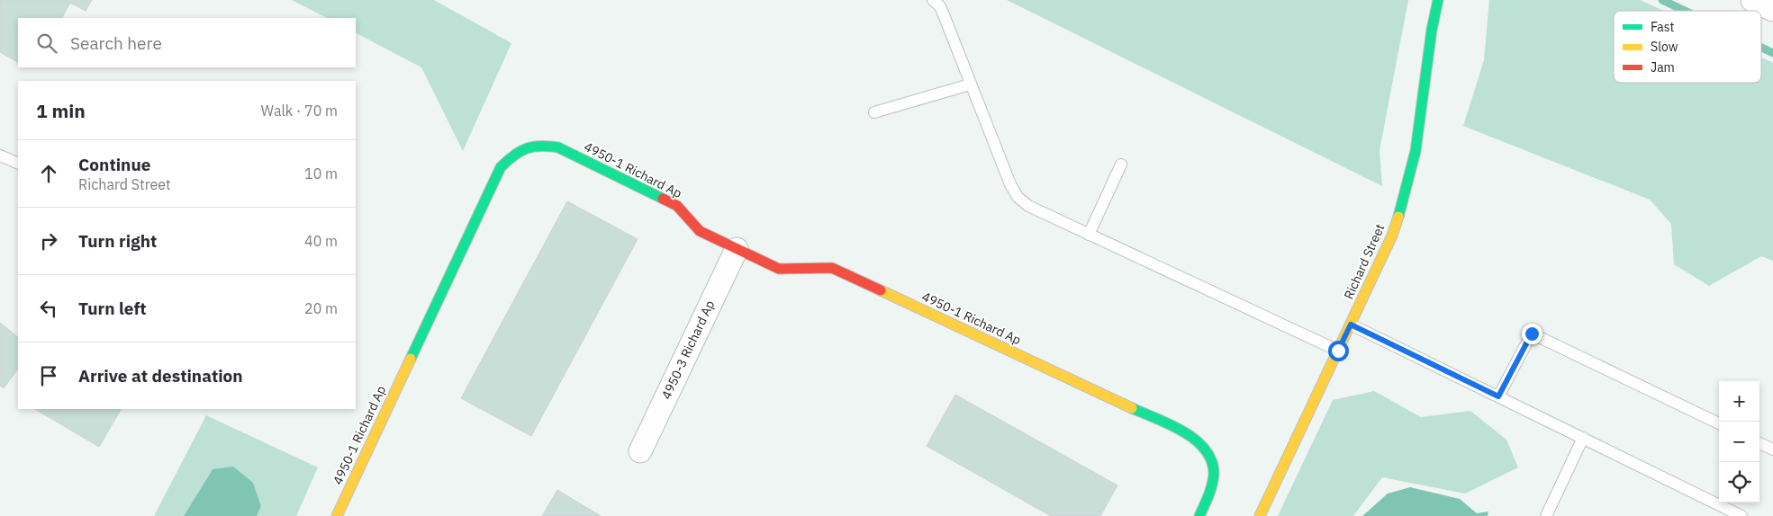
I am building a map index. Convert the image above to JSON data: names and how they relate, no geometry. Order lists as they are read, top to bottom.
{
  "streets": {
    "street": ["4950-1 Richard Ap", "Richard Street", "4950-3 Richard Ap"]
  },
  "crossings": [
    ["4950-1 Richard Ap", "4950-3 Richard Ap"]
  ],
  "legend": ["Fast", "Slow", "Jam"],
  "page": {
    "search": "Search here",
    "heading": ["1 min", "Walk · 70 m"],
    "list": [
      ["Continue", "Richard Street", "10 m"],
      ["Turn right", "40 m"],
      ["Turn left", "20 m"],
      "Arrive at destination"
    ],
    "map_buttons": ["+", "−"]
  }
}
